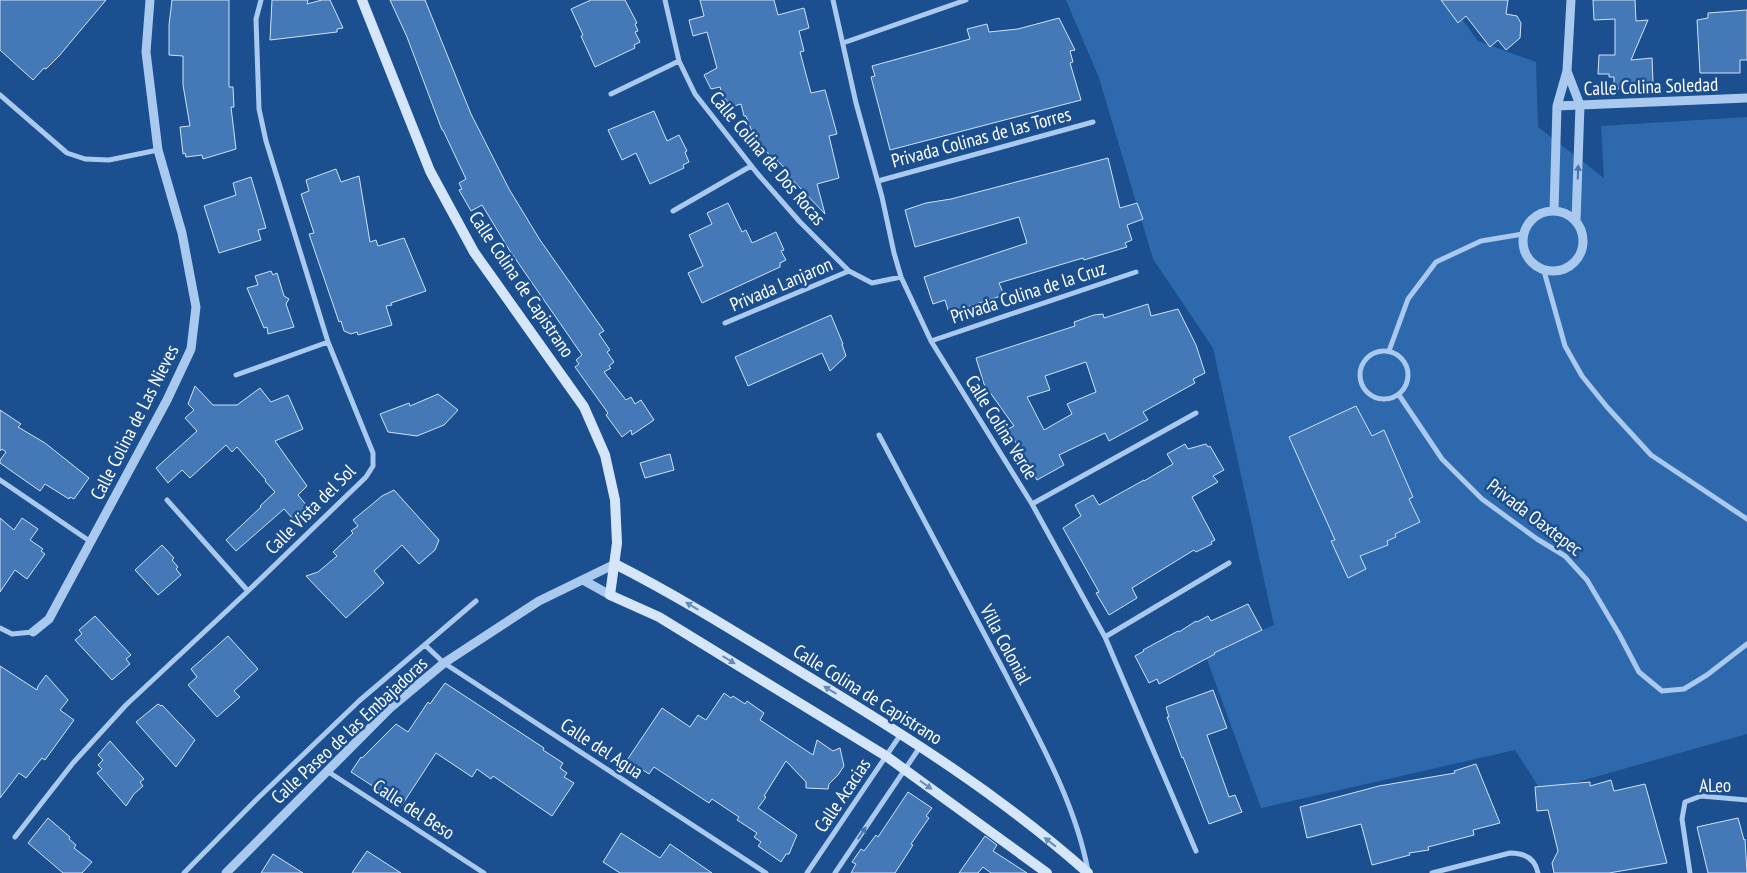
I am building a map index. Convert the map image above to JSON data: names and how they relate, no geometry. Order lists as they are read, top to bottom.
{
  "streets": {
    "main road": ["Calle Colina de Capistrano"],
    "street": [
      "Calle Colina Soledad",
      "Privada Colinas de las Torres",
      "Calle Colina de Dos Rocas",
      "Privada Lanjaron",
      "Privada Colina de la Cruz",
      "Calle Colina de Las Nieves",
      "Calle Colina Verde",
      "Calle Vista del Sol",
      "Privada Oaxtepec",
      "Villa Colonial",
      "Calle Paseo de las Embajadoras",
      "Calle del Agua",
      "ALeo",
      "Calle Acacias",
      "Calle del Beso"
    ]
  },
  "crossings": [
    ["Privada Colinas de las Torres", "Calle Colina Verde"],
    ["Calle Colina de Dos Rocas", "Privada Lanjaron"],
    ["Calle Colina de Dos Rocas", "Calle Colina Verde"],
    ["Calle Colina de Capistrano", "Villa Colonial"],
    ["Calle Colina de Capistrano", "Calle Paseo de las Embajadoras"],
    ["Calle Colina de Capistrano", "Calle Acacias"],
    ["Privada Colina de la Cruz", "Calle Colina Verde"],
    ["Calle Paseo de las Embajadoras", "Calle del Agua"],
    ["Calle Paseo de las Embajadoras", "Calle del Beso"]
  ]
}
